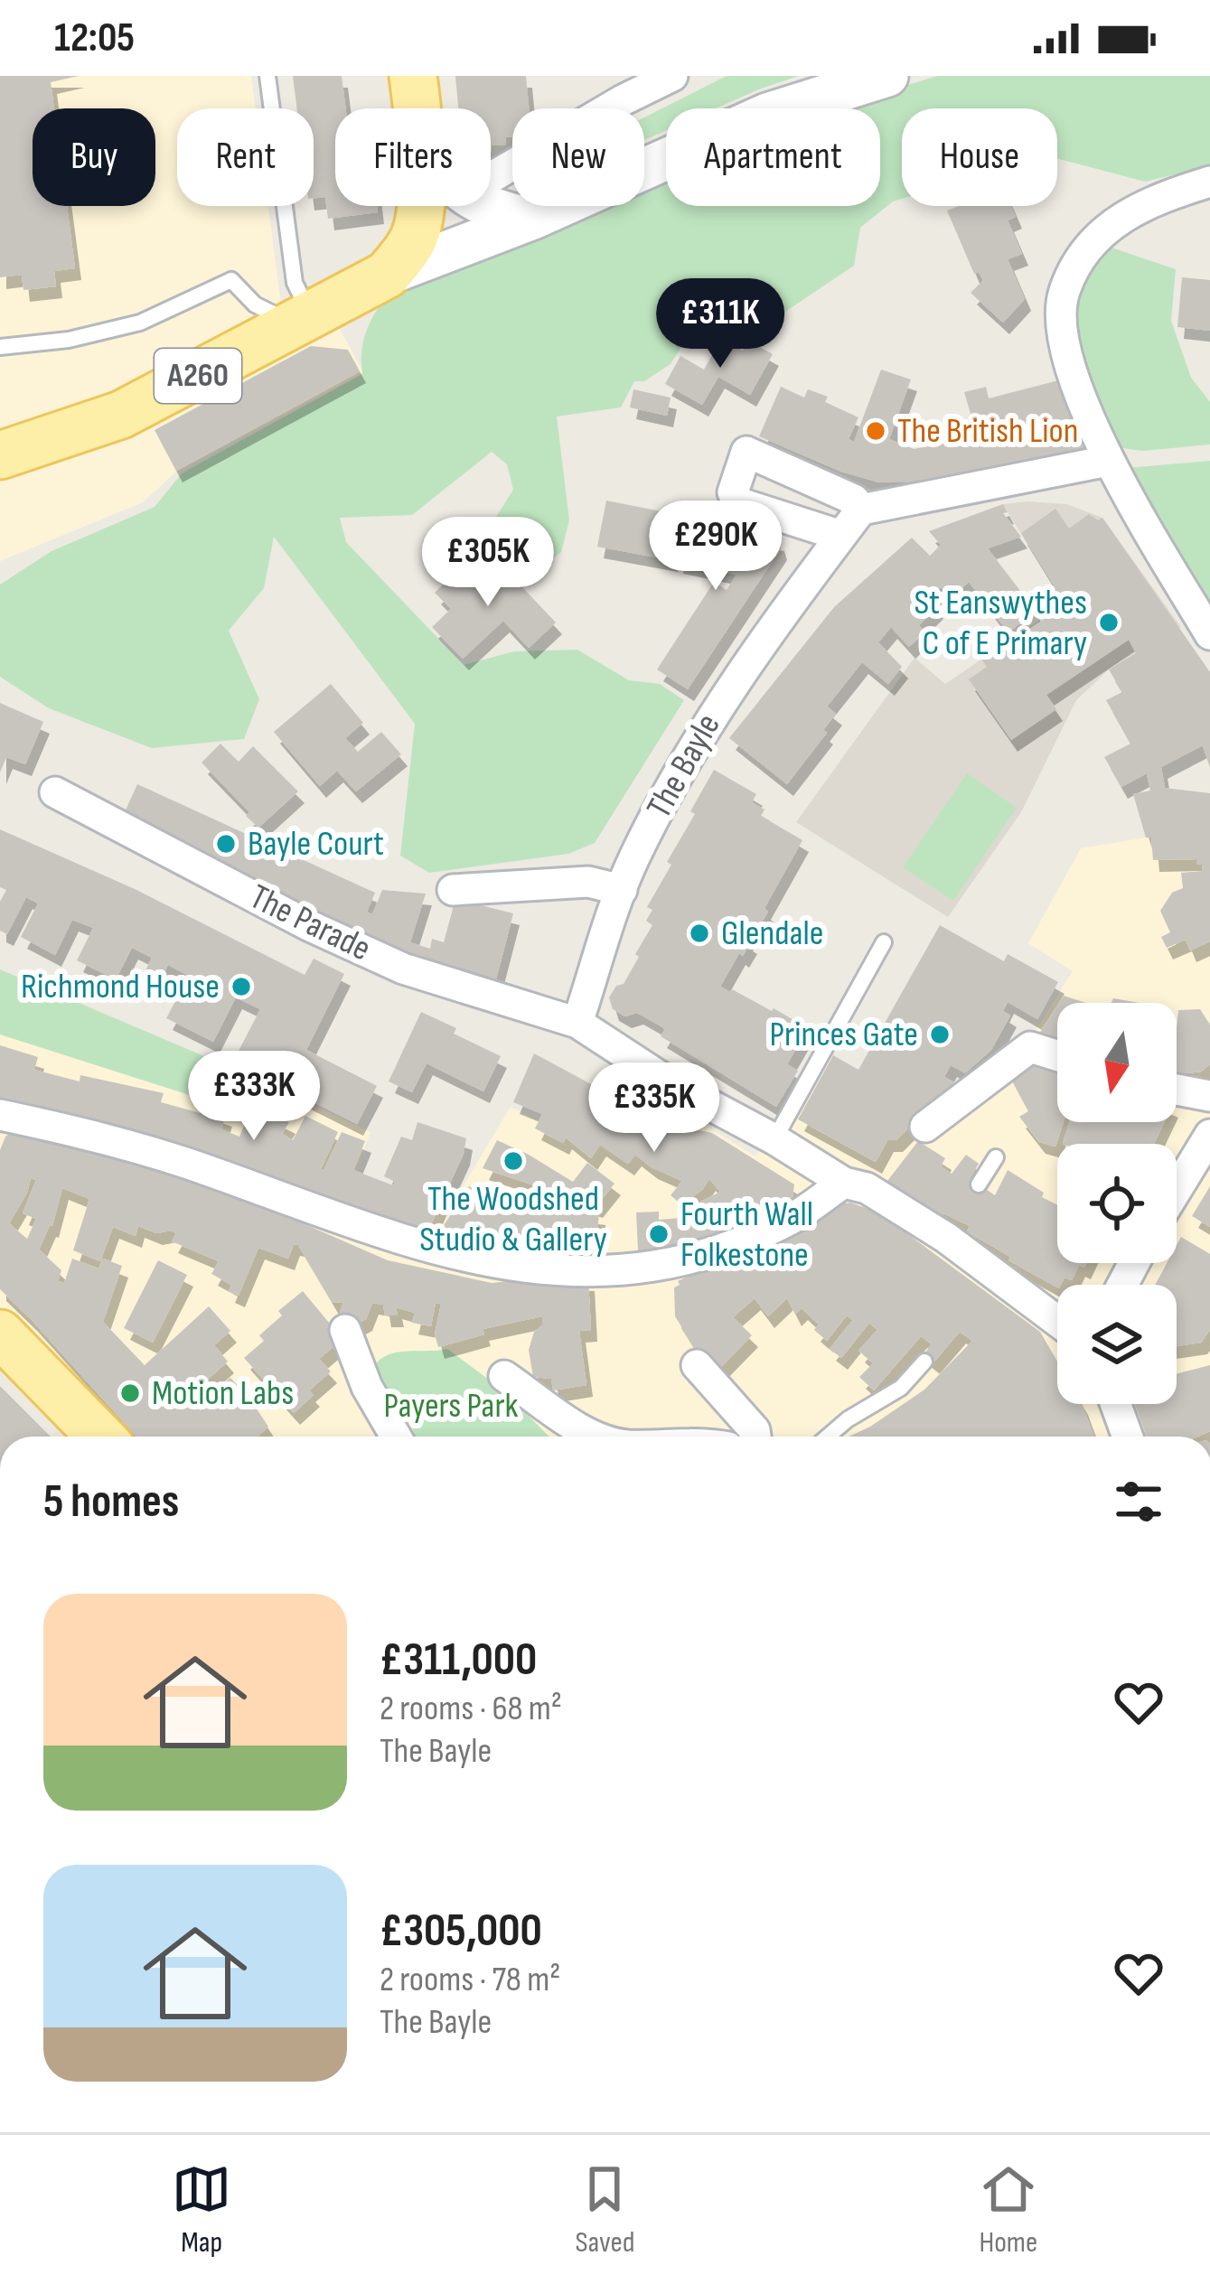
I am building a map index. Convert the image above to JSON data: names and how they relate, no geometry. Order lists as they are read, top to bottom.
{
  "streets": {
    "main road": ["A260"],
    "street": ["The Bayle", "The Parade"]
  },
  "crossings": [
    ["The Bayle", "The Parade"]
  ],
  "parks": ["Payers Park"],
  "places": [
    "The British Lion",
    "St Eanswythes C of E Primary",
    "Bayle Court",
    "Glendale",
    "Richmond House",
    "Princes Gate",
    "The Woodshed Studio & Gallery",
    "Fourth Wall Folkestone",
    "Motion Labs"
  ],
  "north": "bottom",
  "page": {
    "status": "12:05",
    "chip": [
      "Buy",
      "Rent",
      "Filters",
      "New",
      "Apartment",
      "House"
    ],
    "price": [
      "£311K",
      "£290K",
      "£305K",
      "£333K",
      "£335K"
    ],
    "heading": "5 homes",
    "list": [
      {
        "name": "£311,000",
        "note": "2 rooms · 68 m² · The Bayle"
      },
      {
        "name": "£305,000",
        "note": "2 rooms · 78 m² · The Bayle"
      }
    ],
    "tabs": ["Map", "Saved", "Home"]
  }
}
